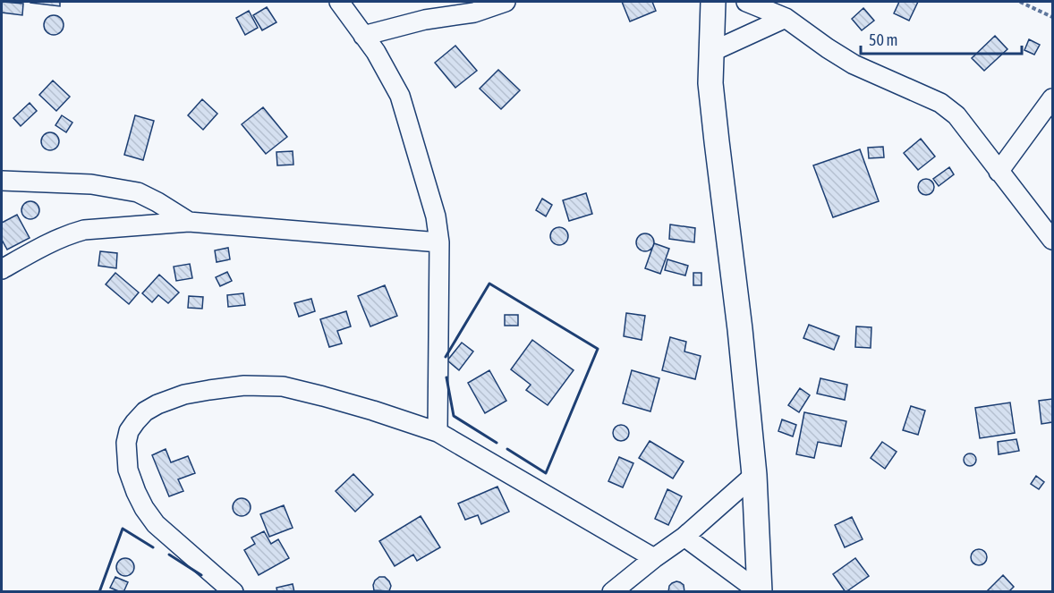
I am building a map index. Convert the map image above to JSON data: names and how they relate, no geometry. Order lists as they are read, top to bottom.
{
  "scale_bar": "50 m"
}
